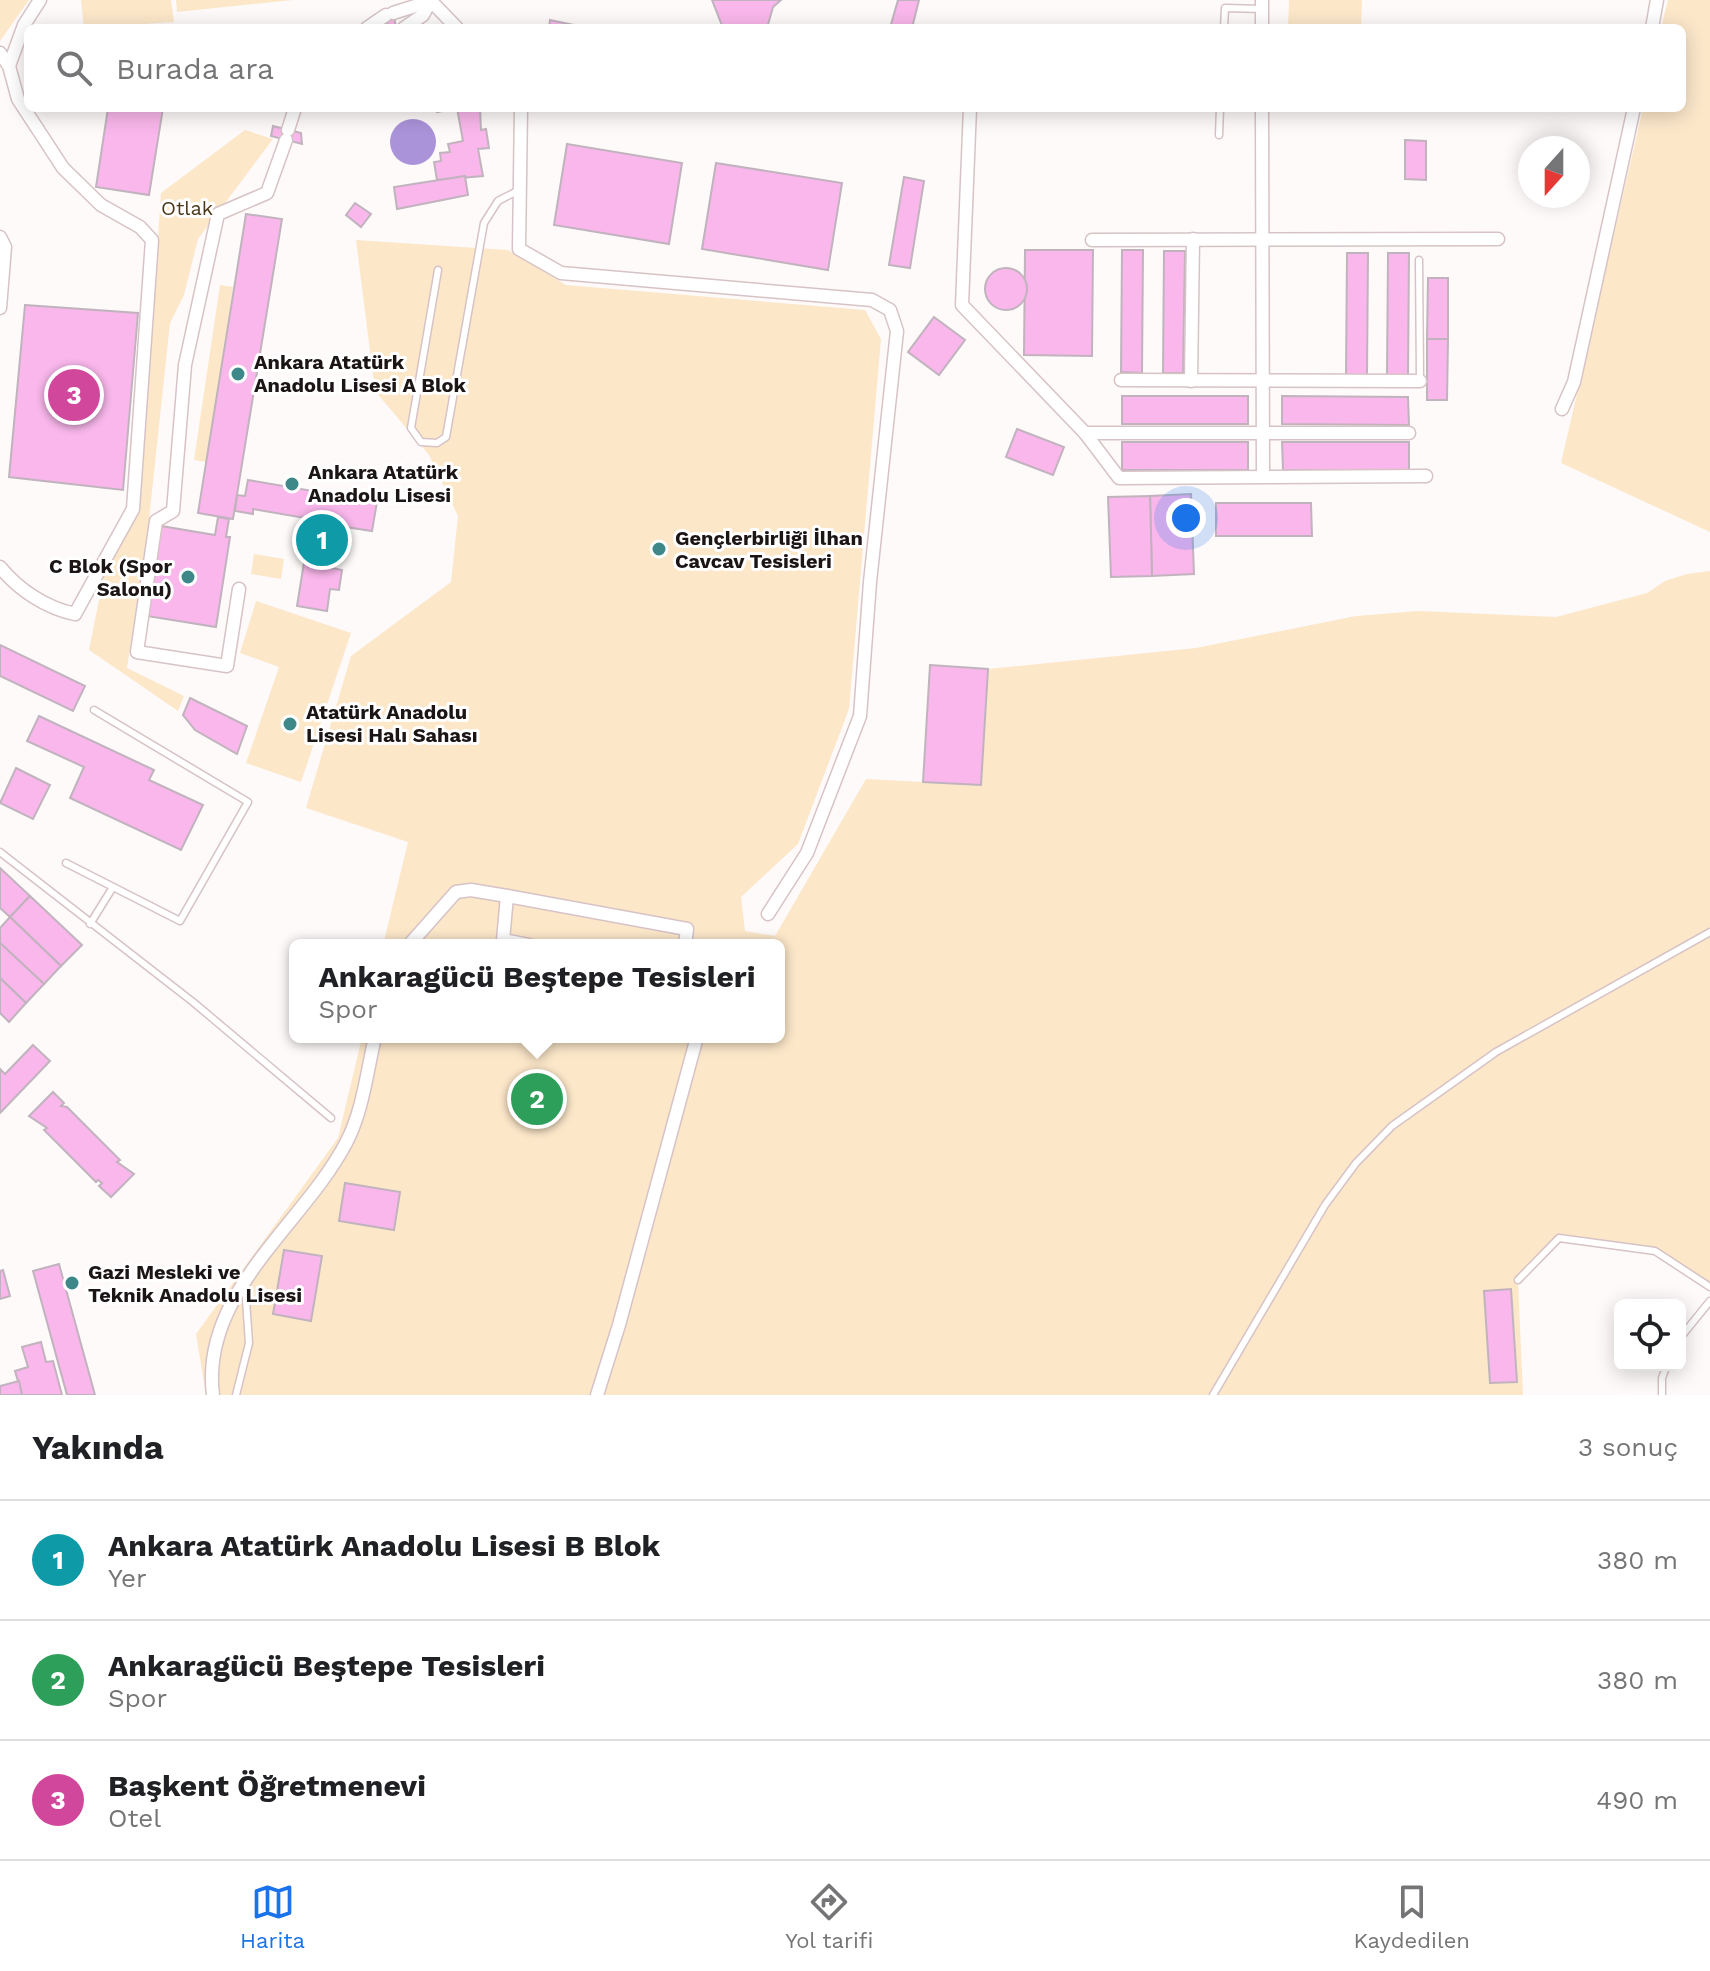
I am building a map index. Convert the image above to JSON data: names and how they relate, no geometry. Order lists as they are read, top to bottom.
{
  "parks": ["Otlak"],
  "places": [
    "Ankara Atatürk Anadolu Lisesi A Blok",
    "Ankara Atatürk Anadolu Lisesi",
    "Gençlerbirliği İlhan Cavcav Tesisleri",
    "C Blok (Spor Salonu)",
    "Atatürk Anadolu Lisesi Halı Sahası",
    "Gazi Mesleki ve Teknik Anadolu Lisesi"
  ],
  "north": "bottom",
  "page": {
    "search": "Burada ara",
    "pins": ["3", "1", "2"],
    "popup": ["Ankaragücü Beştepe Tesisleri", "Spor"],
    "heading": ["Yakında", "3 sonuç"],
    "list": [
      {
        "mark": "1",
        "name": "Ankara Atatürk Anadolu Lisesi B Blok",
        "note": "Yer",
        "value": "380 m"
      },
      {
        "mark": "2",
        "name": "Ankaragücü Beştepe Tesisleri",
        "note": "Spor",
        "value": "380 m"
      },
      {
        "mark": "3",
        "name": "Başkent Öğretmenevi",
        "note": "Otel",
        "value": "490 m"
      }
    ],
    "nav": ["Harita", "Yol tarifi", "Kaydedilen"]
  }
}
